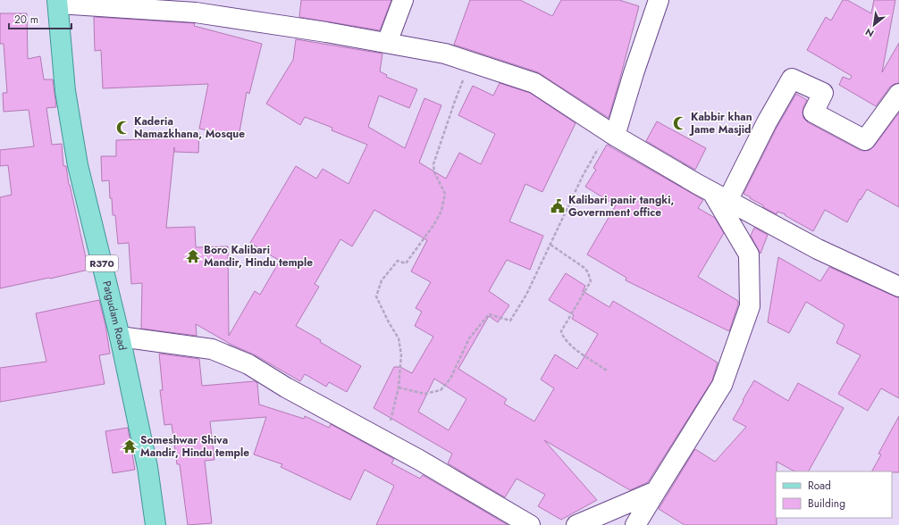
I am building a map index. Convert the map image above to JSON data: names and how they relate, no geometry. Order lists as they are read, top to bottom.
{
  "streets": {
    "main road": ["R370", "Patgudam Road"]
  },
  "places": {
    "mosque": ["Kabbir khan Jame Masjid", "Kaderia Namazkhana, Mosque"],
    "public building": ["Kalibari panir tangki, Government office"],
    "temple": ["Boro Kalibari Mandir, Hindu temple", "Someshwar Shiva Mandir, Hindu temple"]
  },
  "legend": ["Road", "Building"],
  "scale_bar": "20 m",
  "north": "bottom left"
}
